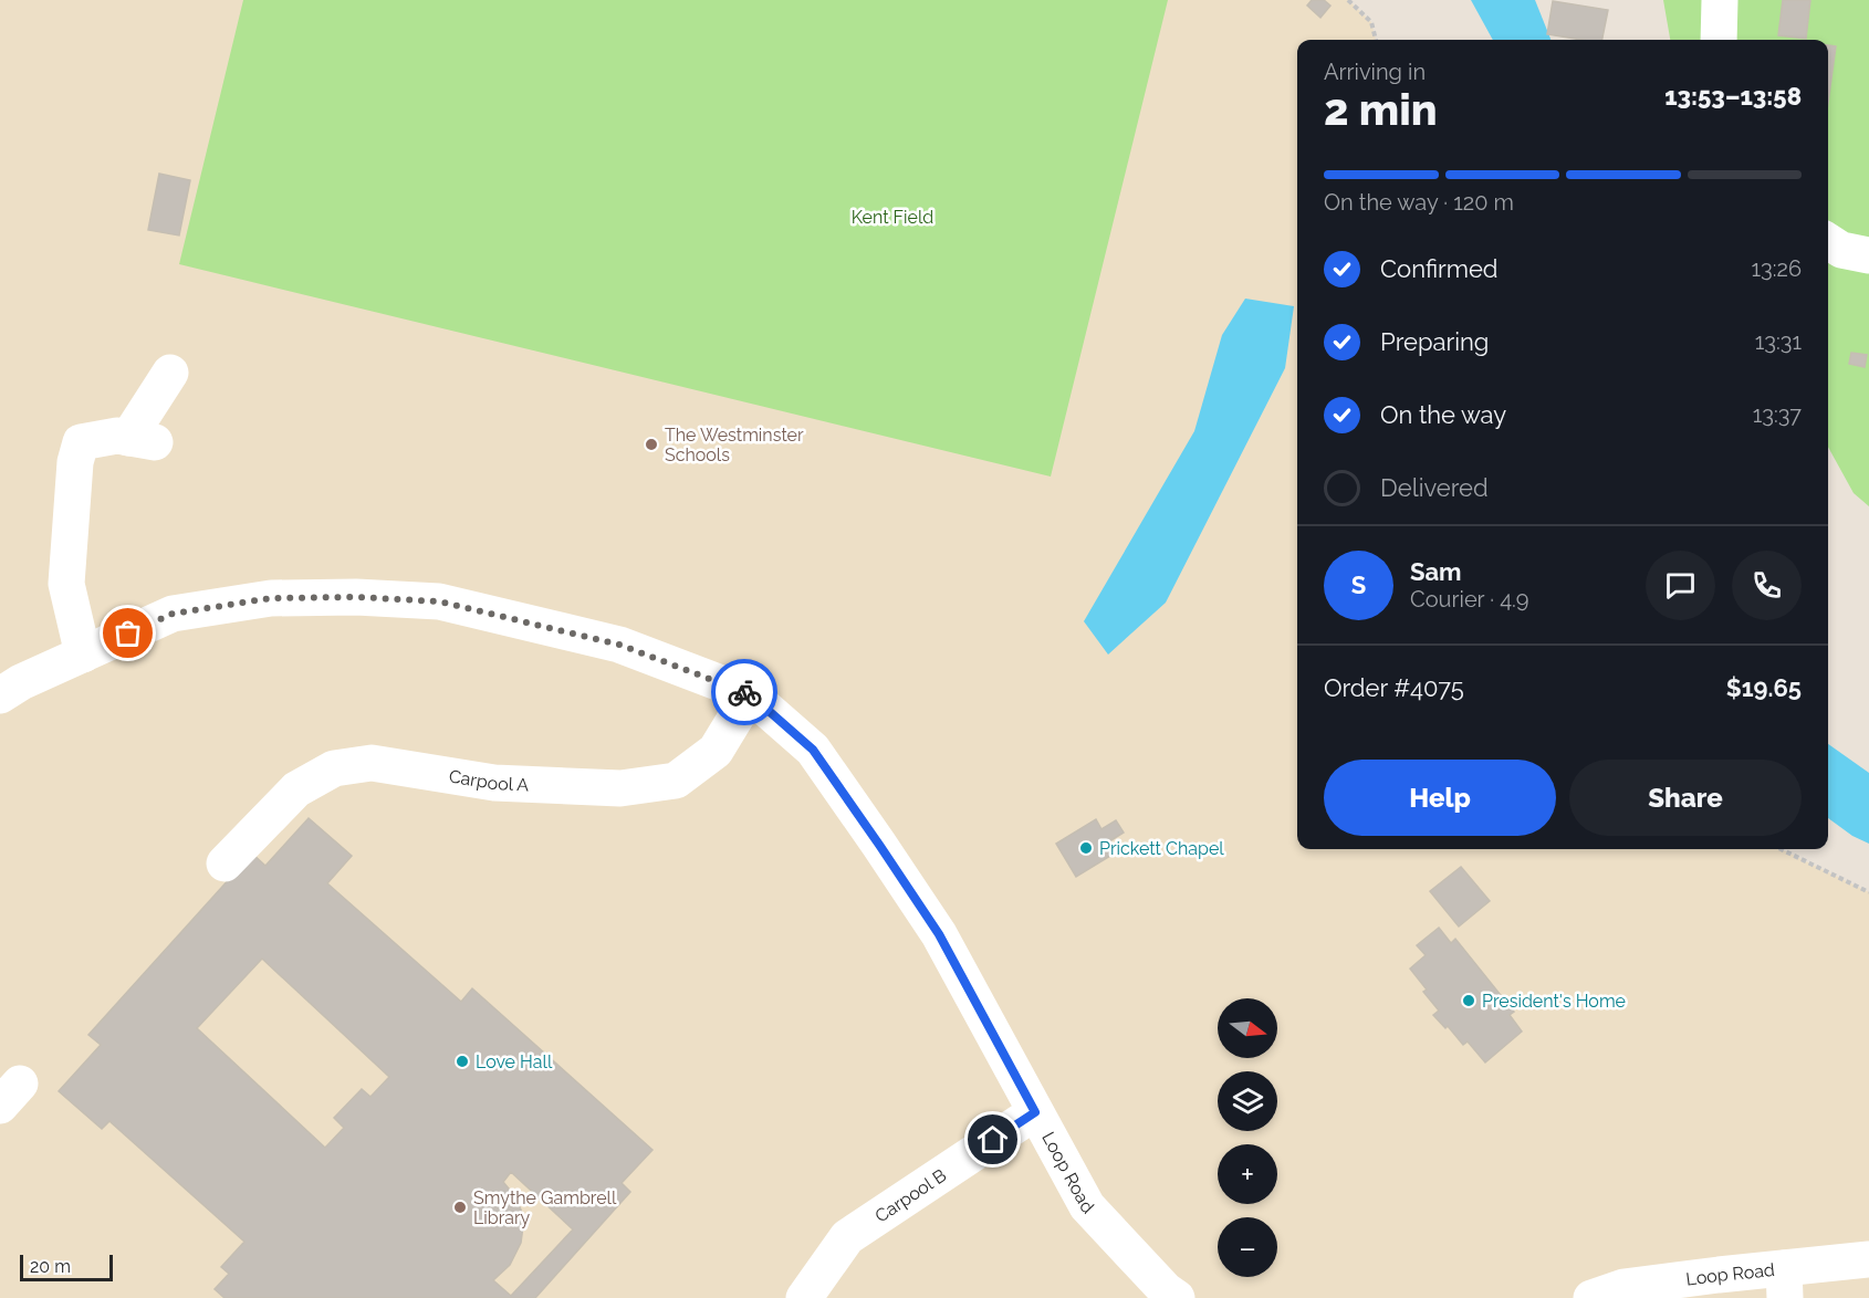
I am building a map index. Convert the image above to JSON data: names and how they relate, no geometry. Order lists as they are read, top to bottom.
{
  "streets": {
    "street": ["Carpool A", "Loop Road", "Carpool B"]
  },
  "crossings": [
    ["Carpool A", "Loop Road"],
    ["Loop Road", "Carpool B"]
  ],
  "parks": ["Kent Field"],
  "places": [
    "The Westminster Schools",
    "Prickett Chapel",
    "President's Home",
    "Love Hall",
    "Smythe Gambrell Library"
  ],
  "scale_bar": "20 m",
  "north": "right",
  "page": {
    "heading": ["2 min", "Arriving in", "13:53–13:58"],
    "panel": [
      "Sam",
      "Courier · 4.9",
      "Order #4075",
      "$19.65"
    ],
    "bar": "On the way · 120 m",
    "list": [
      ["Confirmed", "13:26"],
      ["Preparing", "13:31"],
      ["On the way", "13:37"],
      "Delivered"
    ],
    "round": "S",
    "buttons": ["Help", "Share"],
    "map_buttons": ["+", "−"],
    "scale": "20 m"
  }
}
